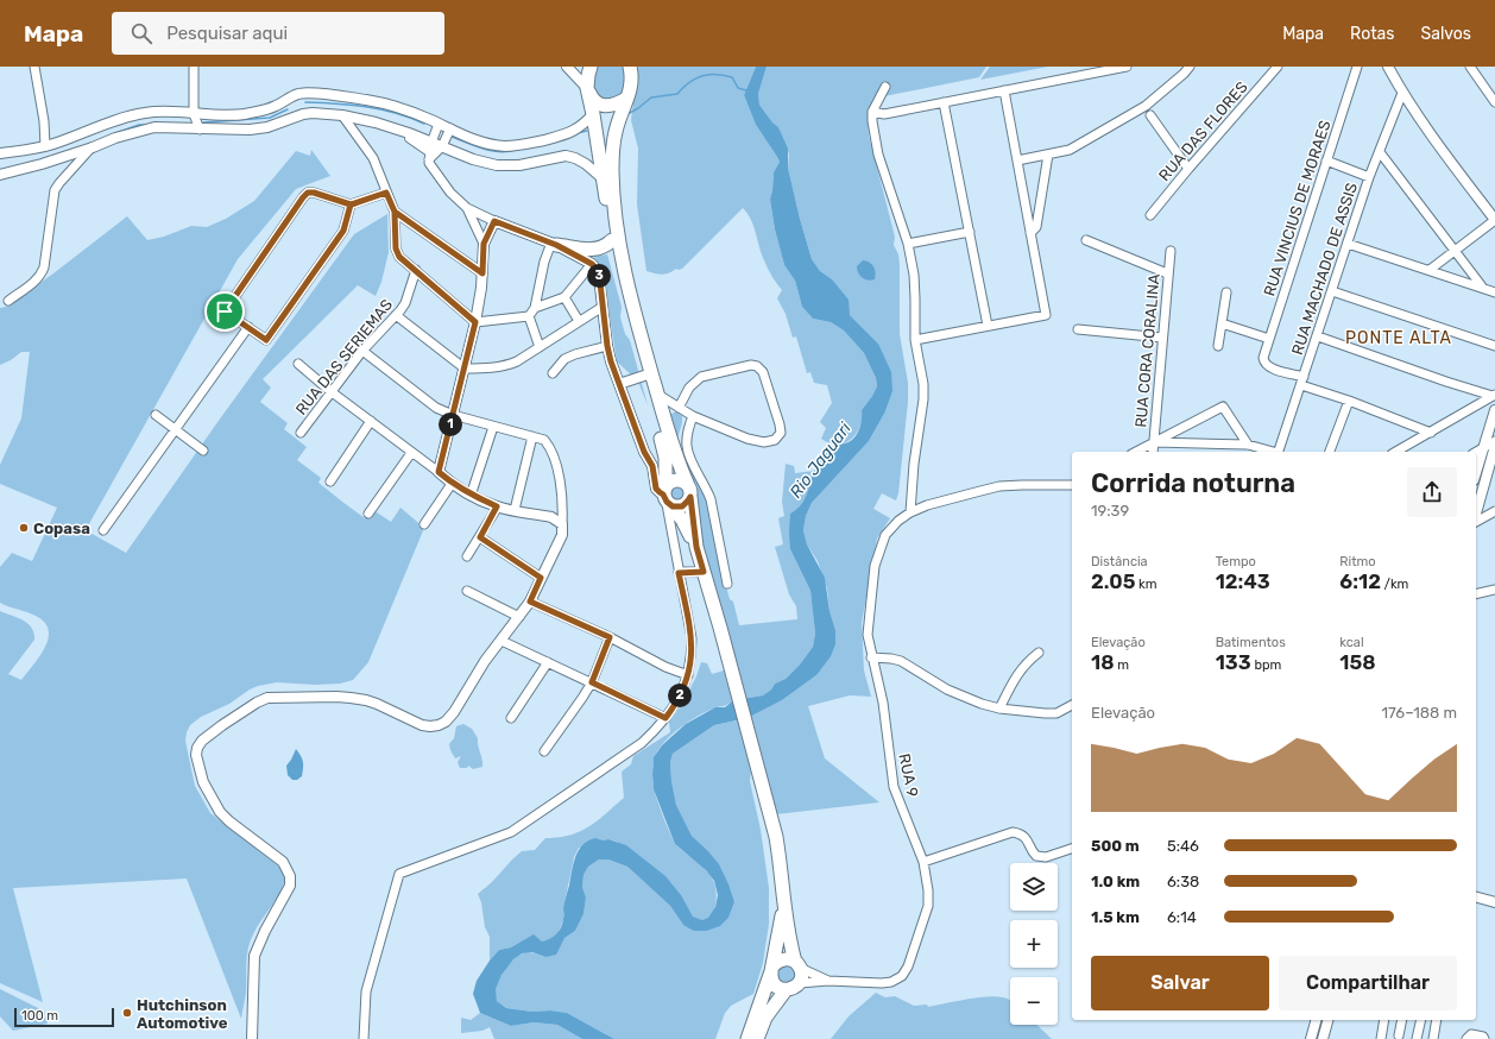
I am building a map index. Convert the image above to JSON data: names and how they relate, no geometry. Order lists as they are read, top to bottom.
{
  "streets": {
    "street": [
      "RUA DAS FLORES",
      "RUA VINCIUS DE MORAES",
      "RUA MACHADO DE ASSIS",
      "RUA CORA CORALINA",
      "RUA DAS SERIEMAS",
      "RUA 9"
    ]
  },
  "crossings": [
    ["RUA VINCIUS DE MORAES", "RUA MACHADO DE ASSIS"]
  ],
  "districts": ["PONTE ALTA"],
  "water": ["Rio Jaguari"],
  "places": ["Copasa", "Hutchinson Automotive"],
  "scale_bar": "100 m",
  "page": {
    "header": "Mapa",
    "search": "Pesquisar aqui",
    "nav": ["Mapa", "Rotas", "Salvos"],
    "pins": ["3", "1", "2"],
    "heading": ["Corrida noturna", "19:39"],
    "stats": [
      ["Distância", "2.05 km"],
      ["Tempo", "12:43"],
      ["Ritmo", "6:12 /km"],
      ["Elevação", "18 m"],
      ["Batimentos", "133 bpm"],
      ["kcal", "158"]
    ],
    "chart": ["Elevação", "176–188 m"],
    "list": [
      {
        "name": "500 m",
        "note": "5:46"
      },
      {
        "name": "1.0 km",
        "note": "6:38"
      },
      {
        "name": "1.5 km",
        "note": "6:14"
      }
    ],
    "map_buttons": ["+", "−"],
    "buttons": ["Salvar", "Compartilhar"],
    "scale": "100 m"
  }
}
